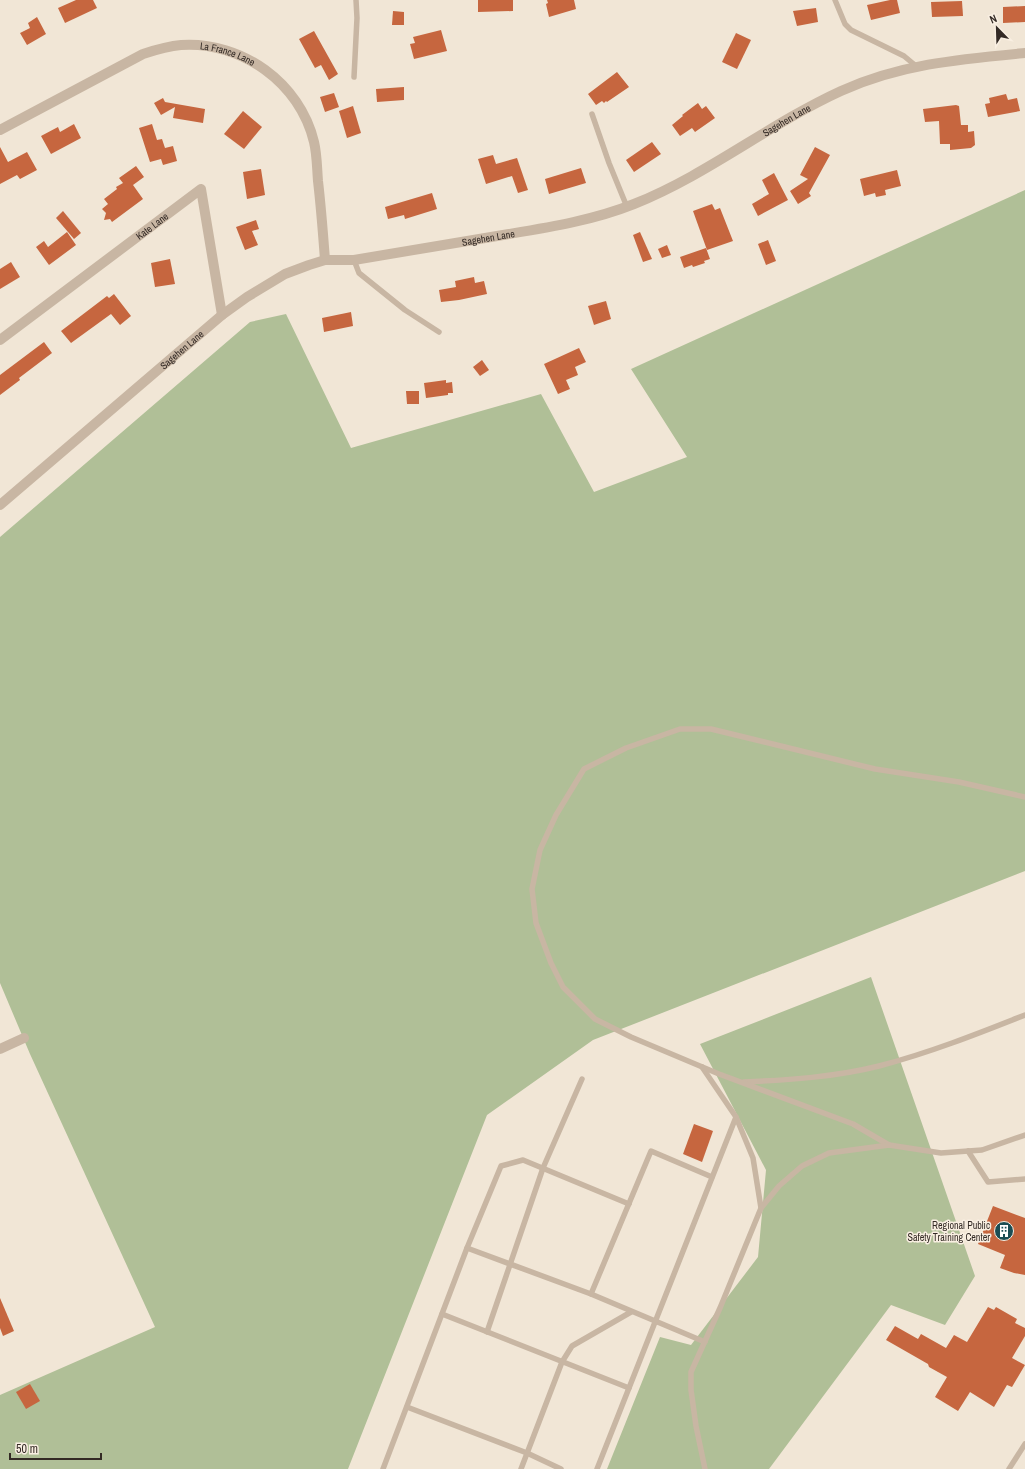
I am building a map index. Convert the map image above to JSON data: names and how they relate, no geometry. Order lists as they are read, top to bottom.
{
  "streets": {
    "street": ["La France Lane", "Sagehen Lane", "Kate Lane"]
  },
  "crossings": [
    ["La France Lane", "Sagehen Lane"],
    ["Sagehen Lane", "Kate Lane"]
  ],
  "places": {
    "building": ["Regional Public Safety Training Center"]
  },
  "scale_bar": "50 m",
  "north": "top left"
}
